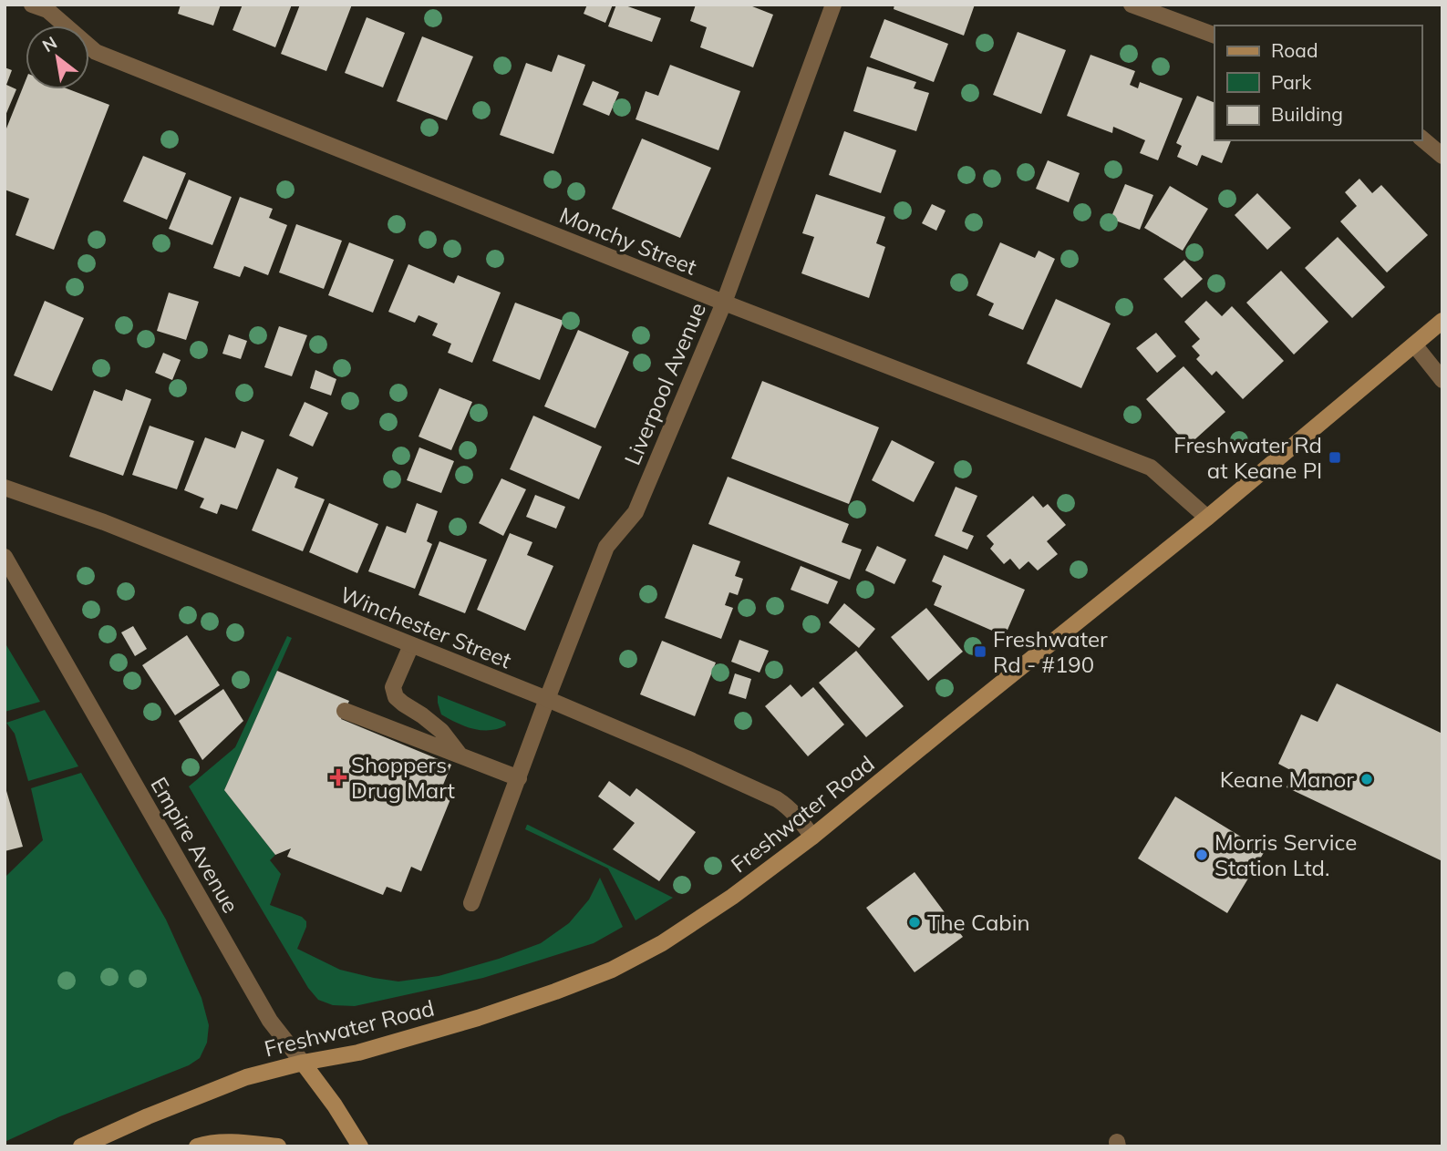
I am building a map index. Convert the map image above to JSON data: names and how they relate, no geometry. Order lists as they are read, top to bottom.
{
  "streets": {
    "main road": ["Freshwater Road", "Empire Avenue"],
    "street": ["Monchy Street", "Liverpool Avenue", "Winchester Street"]
  },
  "crossings": [
    ["Monchy Street", "Liverpool Avenue"],
    ["Monchy Street", "Freshwater Road"],
    ["Liverpool Avenue", "Winchester Street"],
    ["Winchester Street", "Freshwater Road"],
    ["Freshwater Road", "Empire Avenue"]
  ],
  "places": {
    "transit": ["Freshwater Rd at Keane Pl", "Freshwater Rd - #190"],
    "health": ["Shoppers Drug Mart"],
    "other": ["Keane Manor", "Morris Service Station Ltd.", "The Cabin"]
  },
  "legend": ["Road", "Park", "Building"],
  "north": "top left"
}
